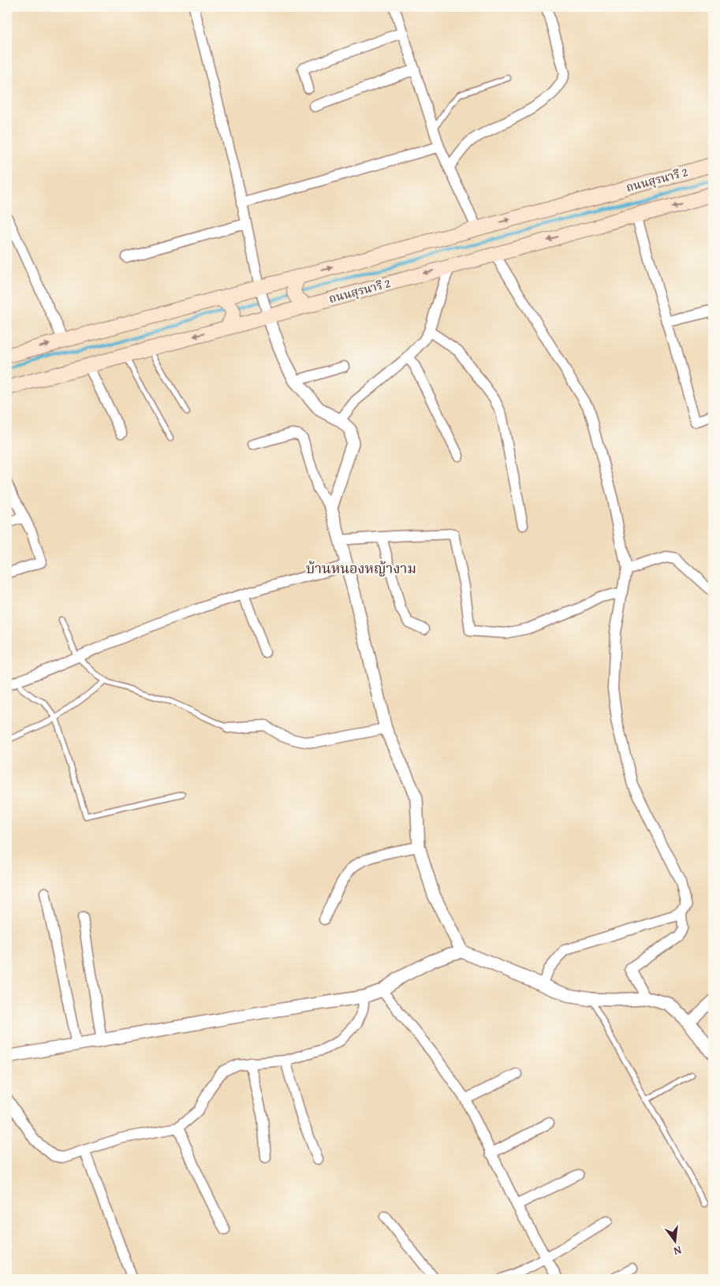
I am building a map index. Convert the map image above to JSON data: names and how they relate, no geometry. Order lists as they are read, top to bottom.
{
  "streets": {
    "main road": ["ถนนสุรนารี 2"]
  },
  "districts": ["บ้านหนองหญ้างาม"],
  "north": "bottom"
}
